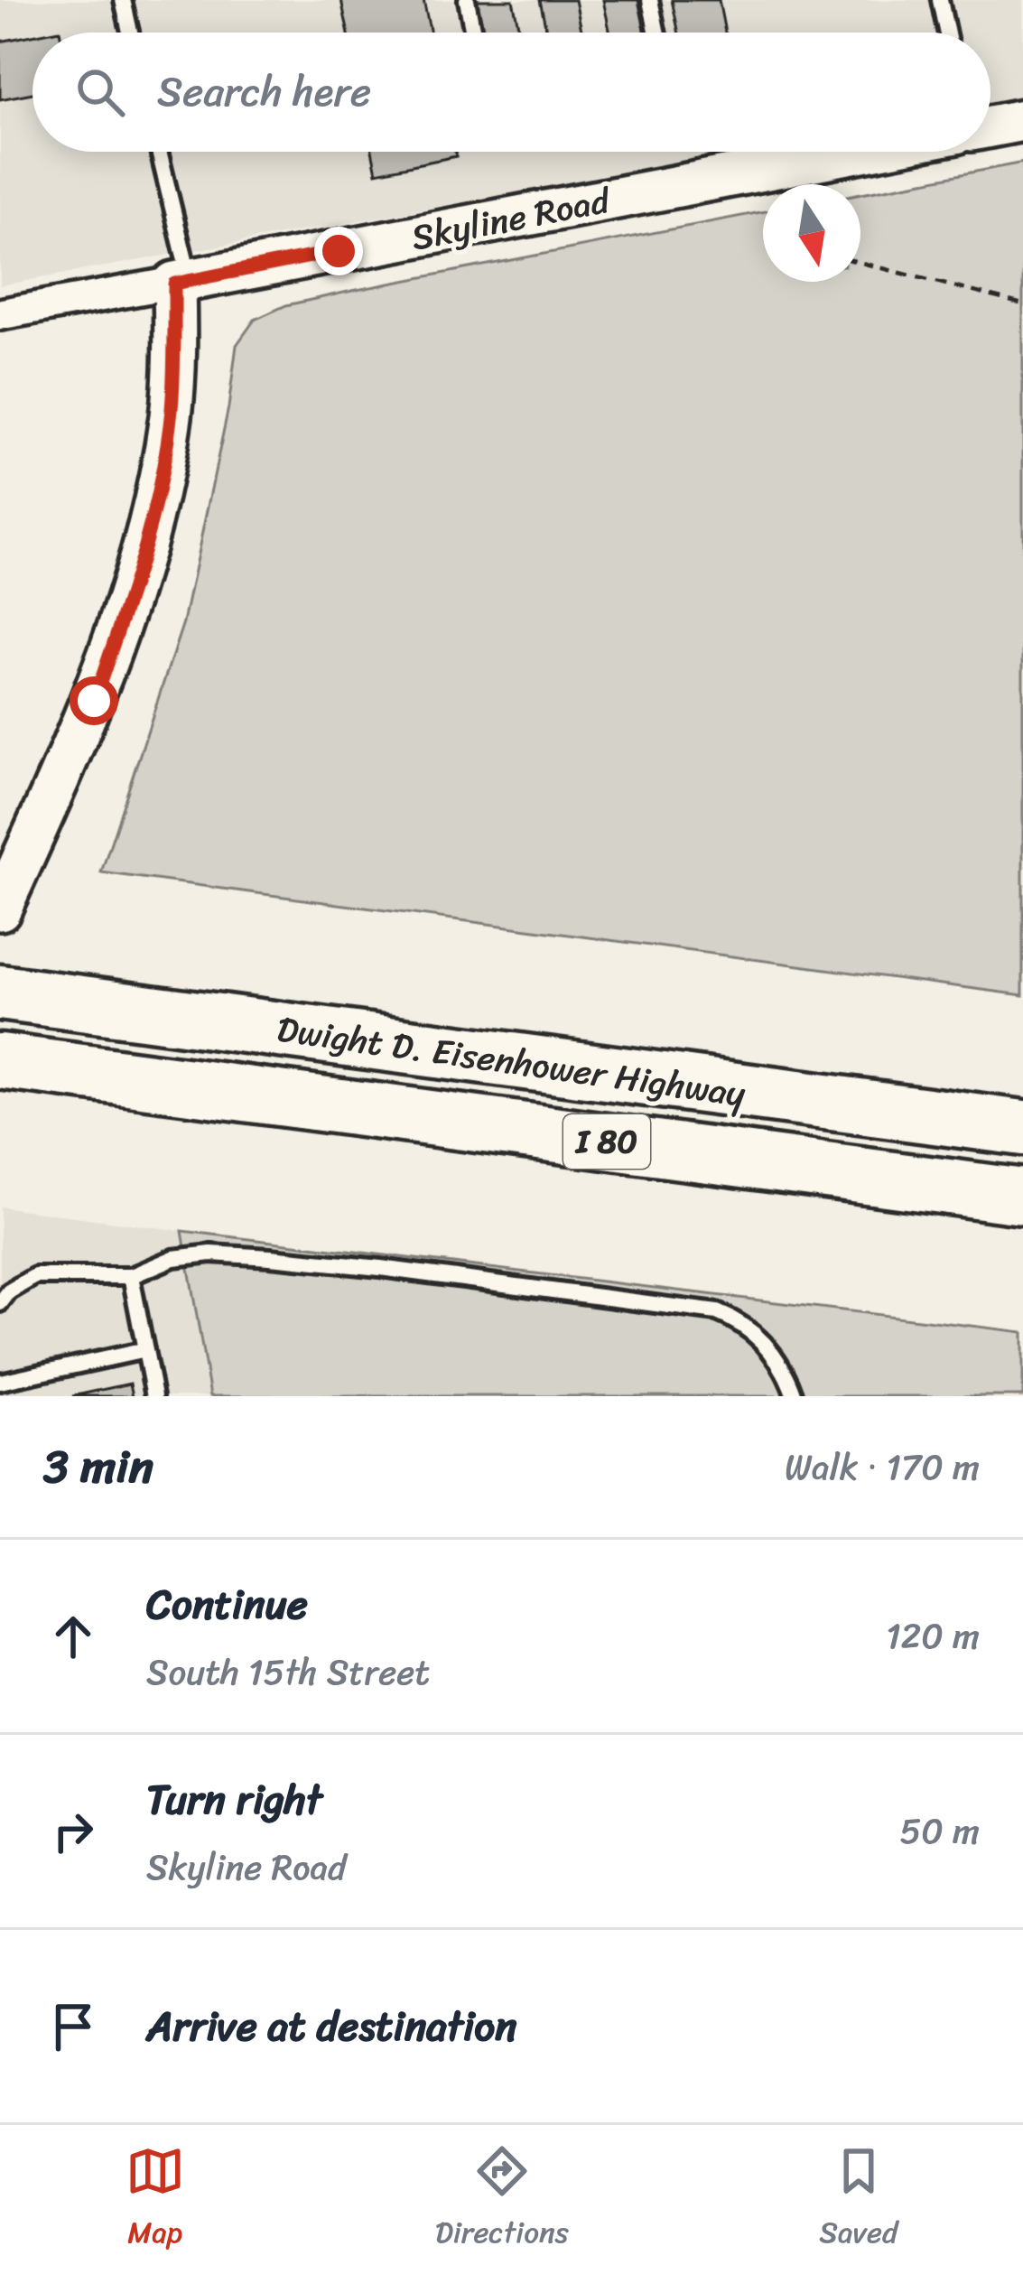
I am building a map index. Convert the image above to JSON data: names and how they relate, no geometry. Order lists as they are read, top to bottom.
{
  "streets": {
    "highway": ["Dwight D. Eisenhower Highway", "I 80"],
    "main road": ["Skyline Road"]
  },
  "north": "bottom",
  "page": {
    "search": "Search here",
    "heading": ["3 min", "Walk · 170 m"],
    "list": [
      ["Continue", "South 15th Street", "120 m"],
      ["Turn right", "Skyline Road", "50 m"],
      "Arrive at destination"
    ],
    "nav": ["Map", "Directions", "Saved"]
  }
}
